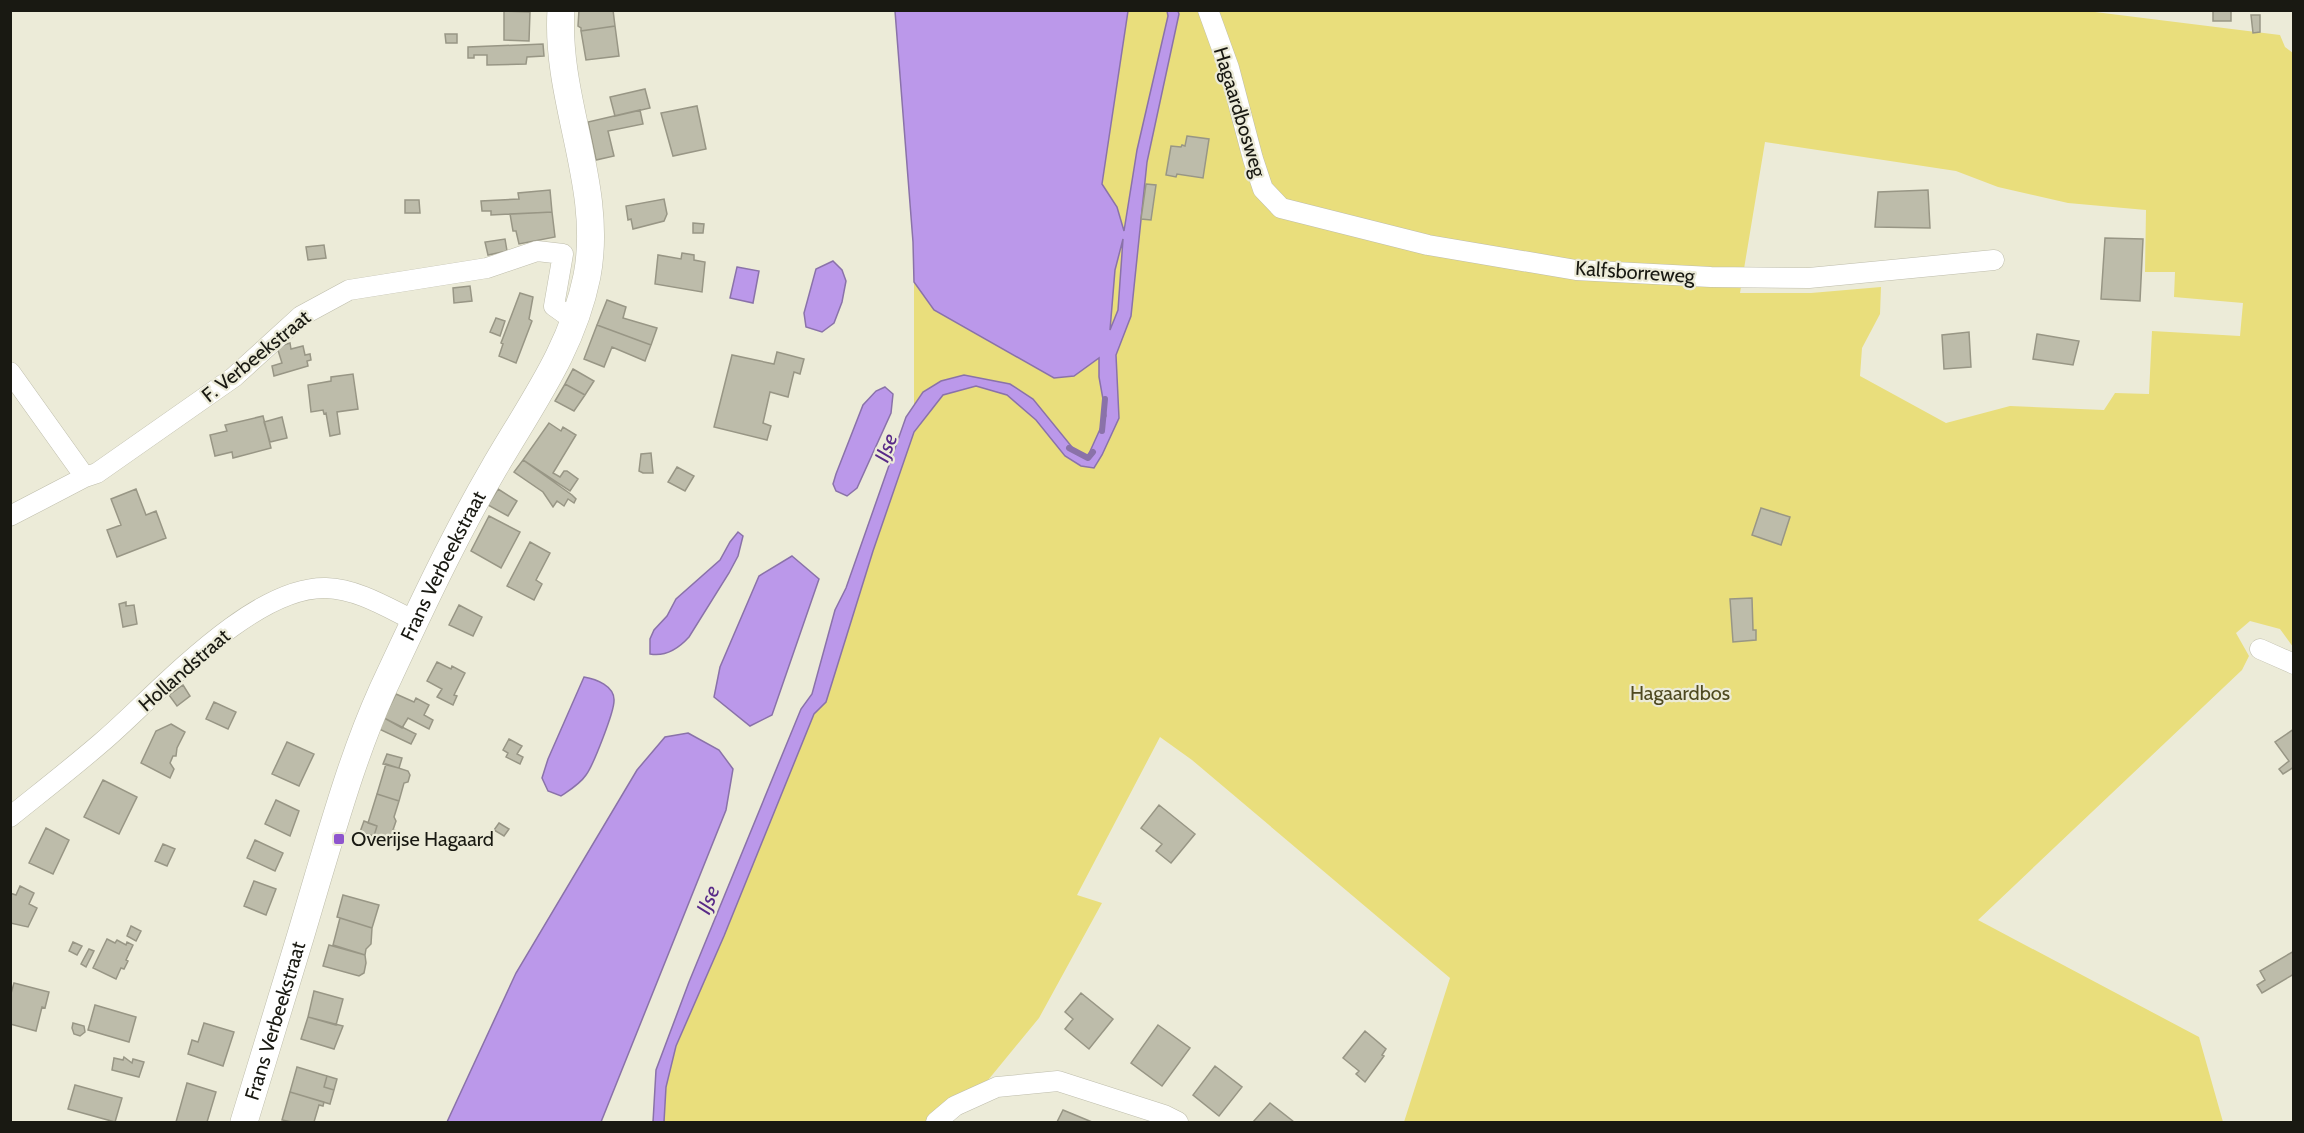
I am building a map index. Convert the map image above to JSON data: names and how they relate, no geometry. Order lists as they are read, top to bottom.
{
  "streets": {
    "main road": ["Frans Verbeekstraat"],
    "street": [
      "Hagaardbosweg",
      "Kalfsborreweg",
      "F. Verbeekstraat",
      "Hollandstraat"
    ]
  },
  "crossings": [
    ["Hagaardbosweg", "Kalfsborreweg"],
    ["F. Verbeekstraat", "Frans Verbeekstraat"],
    ["Frans Verbeekstraat", "Hollandstraat"]
  ],
  "water": ["IJse"],
  "parks": ["Hagaardbos"],
  "places": {
    "transit": ["Overijse Hagaard"]
  }
}
